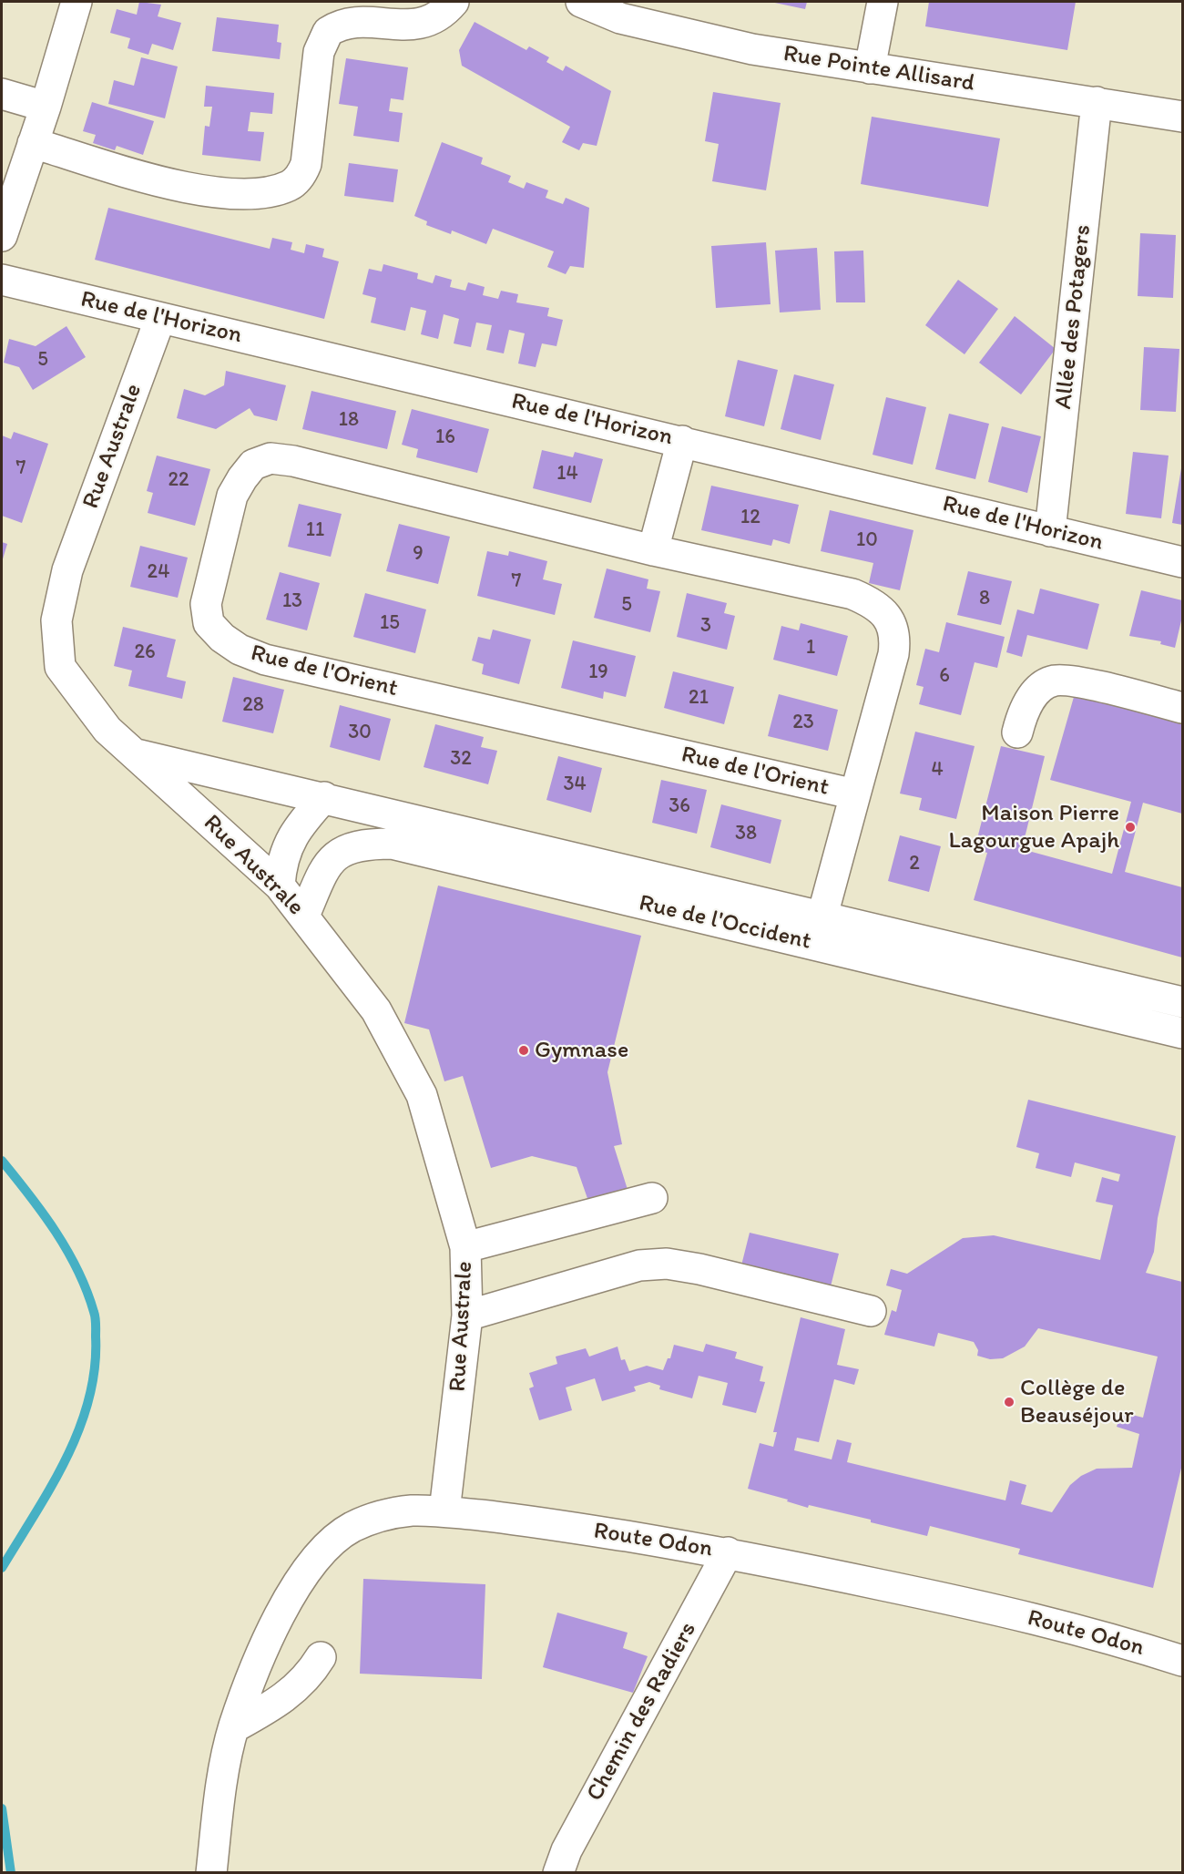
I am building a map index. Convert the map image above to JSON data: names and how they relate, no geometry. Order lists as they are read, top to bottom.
{
  "streets": {
    "street": [
      "Rue Pointe Allisard",
      "Allée des Potagers",
      "Rue de l'Horizon",
      "Rue Australe",
      "Rue de l'Orient",
      "Rue de l'Occident",
      "Route Odon",
      "Chemin des Radiers"
    ]
  },
  "crossings": [
    ["Rue Pointe Allisard", "Allée des Potagers"],
    ["Allée des Potagers", "Rue de l'Horizon"],
    ["Rue de l'Horizon", "Rue Australe"],
    ["Rue Australe", "Rue de l'Occident"],
    ["Rue Australe", "Route Odon"],
    ["Rue de l'Orient", "Rue de l'Occident"],
    ["Route Odon", "Chemin des Radiers"]
  ],
  "places": ["Maison Pierre Lagourgue Apajh", "Gymnase", "Collège de Beauséjour"],
  "house_numbers": [
    "5",
    "18",
    "16",
    "7",
    "14",
    "22",
    "12",
    "11",
    "10",
    "9",
    "24",
    "7",
    "8",
    "13",
    "5",
    "15",
    "3",
    "1",
    "26",
    "19",
    "6",
    "21",
    "28",
    "23",
    "30",
    "32",
    "4",
    "34",
    "36",
    "38",
    "2"
  ]
}
